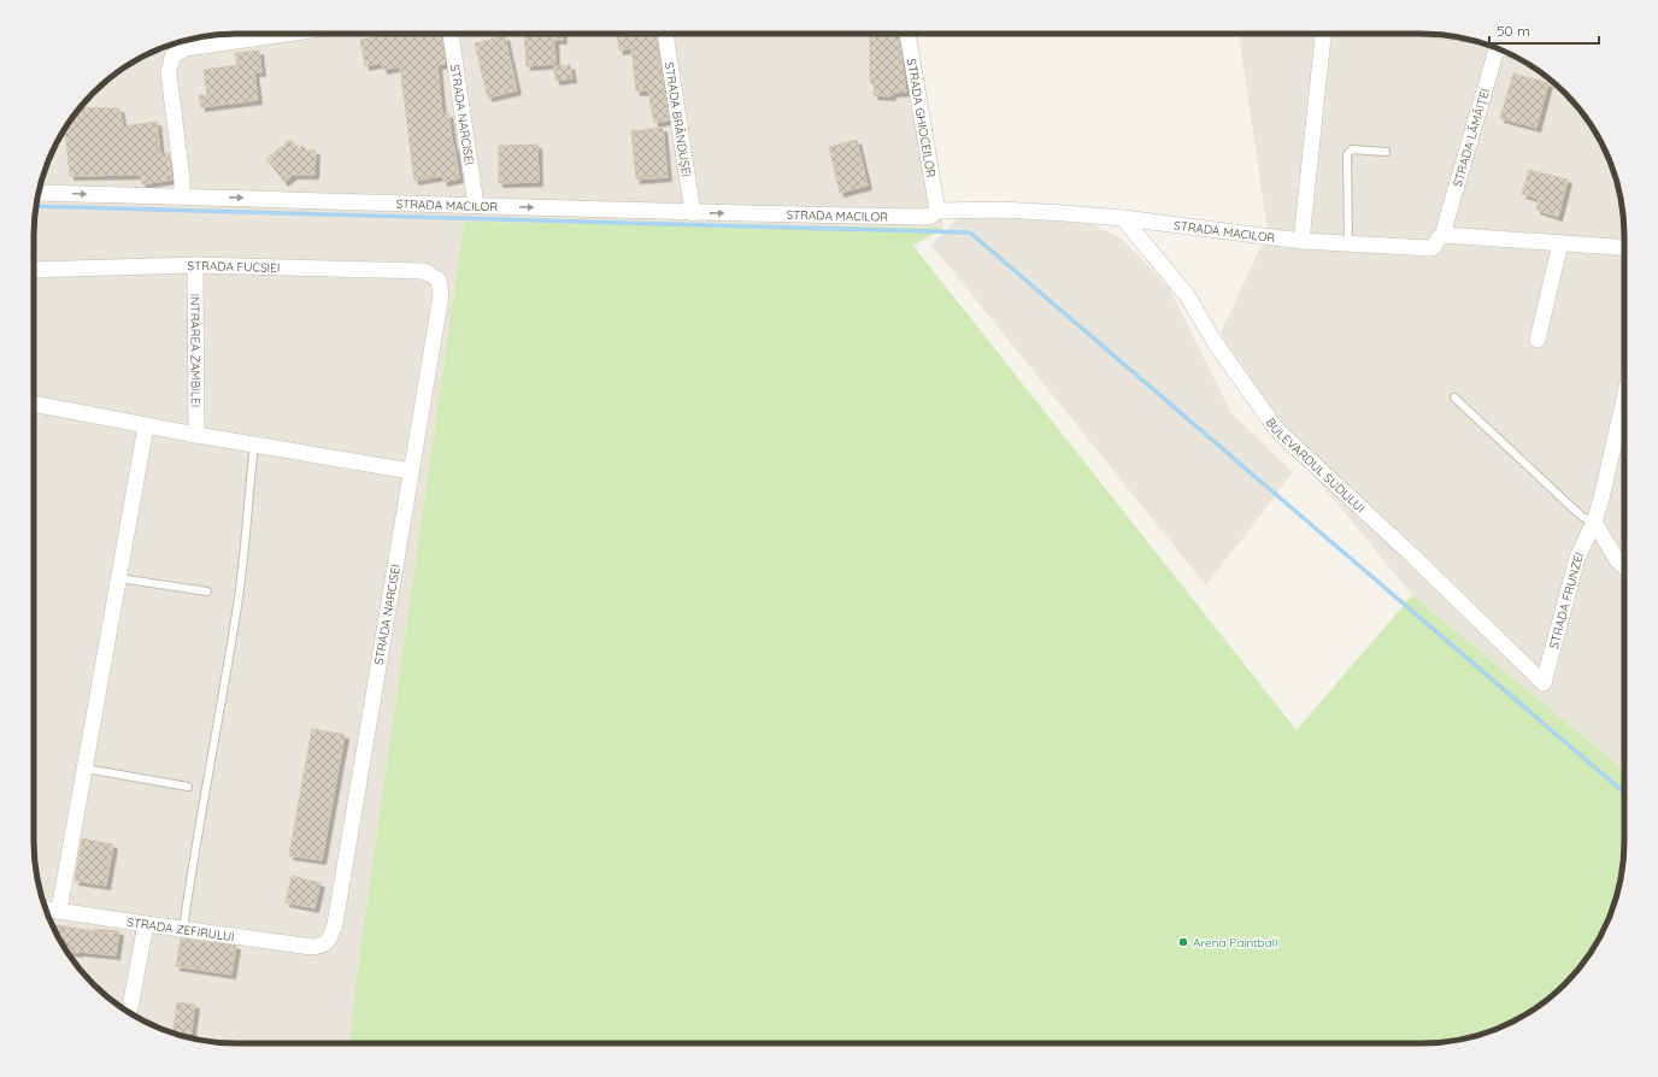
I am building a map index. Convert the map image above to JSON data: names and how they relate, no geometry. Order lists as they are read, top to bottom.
{
  "streets": {
    "street": [
      "STRADA NARCISEI",
      "STRADA GHIOCEILOR",
      "STRADA BRÂNDUȘEI",
      "STRADA LĂMÂIȚEI",
      "STRADA MACILOR",
      "STRADA FUCSIEI",
      "INTRAREA ZAMBILEI",
      "BULEVARDUL SUDULUI",
      "STRADA FRUNZEI",
      "STRADA ZEFIRULUI"
    ]
  },
  "crossings": [
    ["STRADA NARCISEI", "STRADA MACILOR"],
    ["STRADA NARCISEI", "STRADA FUCSIEI"],
    ["STRADA NARCISEI", "STRADA ZEFIRULUI"],
    ["STRADA GHIOCEILOR", "STRADA MACILOR"],
    ["STRADA BRÂNDUȘEI", "STRADA MACILOR"],
    ["STRADA LĂMÂIȚEI", "STRADA MACILOR"],
    ["STRADA MACILOR", "BULEVARDUL SUDULUI"],
    ["STRADA FUCSIEI", "INTRAREA ZAMBILEI"],
    ["BULEVARDUL SUDULUI", "STRADA FRUNZEI"]
  ],
  "one_way": ["STRADA MACILOR"],
  "places": ["Arena Paintball"],
  "scale_bar": "50 m"
}
